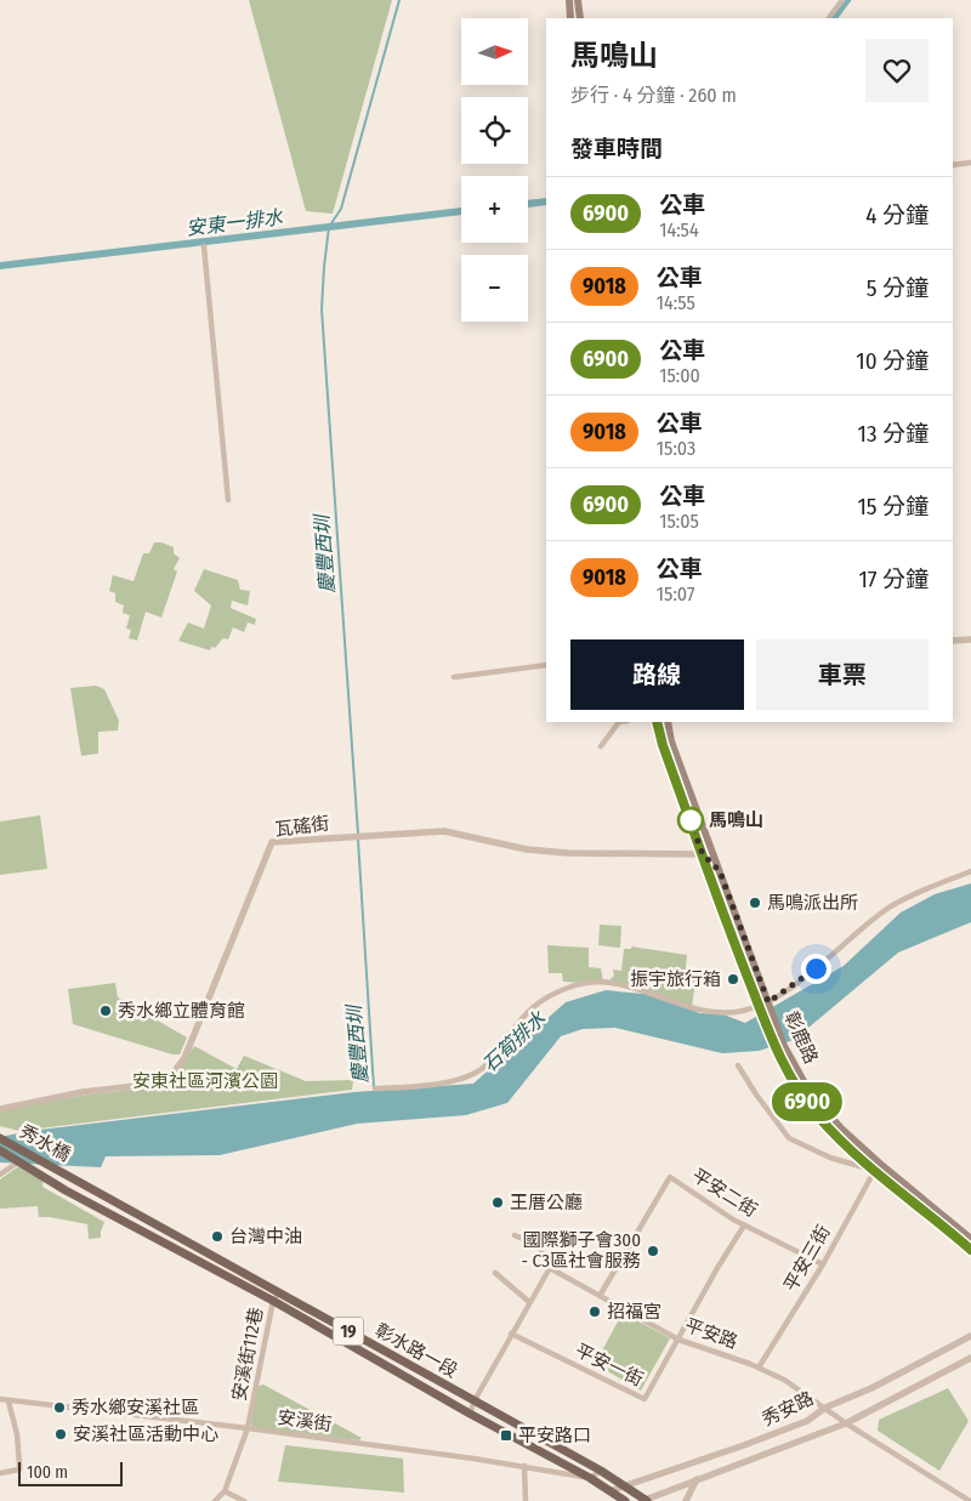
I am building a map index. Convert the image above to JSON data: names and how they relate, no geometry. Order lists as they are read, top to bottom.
{
  "streets": {
    "main road": [
      "彰鹿路",
      "秀水橋",
      "19",
      "彰水路一段"
    ],
    "street": [
      "瓦磘街",
      "平安二街",
      "平安三街",
      "平安路",
      "安溪街112巷",
      "平安一街",
      "秀安路",
      "安溪街"
    ]
  },
  "crossings": [
    ["瓦磘街", "彰鹿路"],
    ["彰鹿路", "平安三街"],
    ["秀水橋", "彰水路一段"],
    ["平安二街", "平安三街"],
    ["平安二街", "平安路"],
    ["平安二街", "平安一街"],
    ["平安三街", "平安路"],
    ["平安路", "平安一街"],
    ["平安路", "秀安路"],
    ["彰水路一段", "安溪街112巷"],
    ["彰水路一段", "秀安路"],
    ["彰水路一段", "安溪街"],
    ["安溪街112巷", "安溪街"]
  ],
  "water": ["安東一排水", "慶豐西圳", "石筍排水"],
  "parks": ["安東社區河濱公園"],
  "places": {
    "other": [
      "馬鳴山",
      "馬鳴派出所",
      "振宇旅行箱",
      "秀水鄉立體育館",
      "王厝公廳",
      "台灣中油",
      "國際獅子會300 - C3區社會服務",
      "招福宮",
      "秀水鄉安溪社區",
      "安溪社區活動中心"
    ],
    "transit": ["平安路口"]
  },
  "lines": ["bus line 6900"],
  "scale_bar": "100 m",
  "north": "right",
  "page": {
    "on_map": "6900",
    "map_buttons": ["+", "−"],
    "heading": [
      ["馬鳴山", "步行 · 4 分鐘 · 260 m"],
      "發車時間"
    ],
    "list": [
      {
        "mark": "6900",
        "name": "公車",
        "note": "14:54",
        "value": "4 分鐘"
      },
      {
        "mark": "9018",
        "name": "公車",
        "note": "14:55",
        "value": "5 分鐘"
      },
      {
        "mark": "6900",
        "name": "公車",
        "note": "15:00",
        "value": "10 分鐘"
      },
      {
        "mark": "9018",
        "name": "公車",
        "note": "15:03",
        "value": "13 分鐘"
      },
      {
        "mark": "6900",
        "name": "公車",
        "note": "15:05",
        "value": "15 分鐘"
      },
      {
        "mark": "9018",
        "name": "公車",
        "note": "15:07",
        "value": "17 分鐘"
      }
    ],
    "buttons": ["路線", "車票"],
    "scale": "100 m"
  }
}
